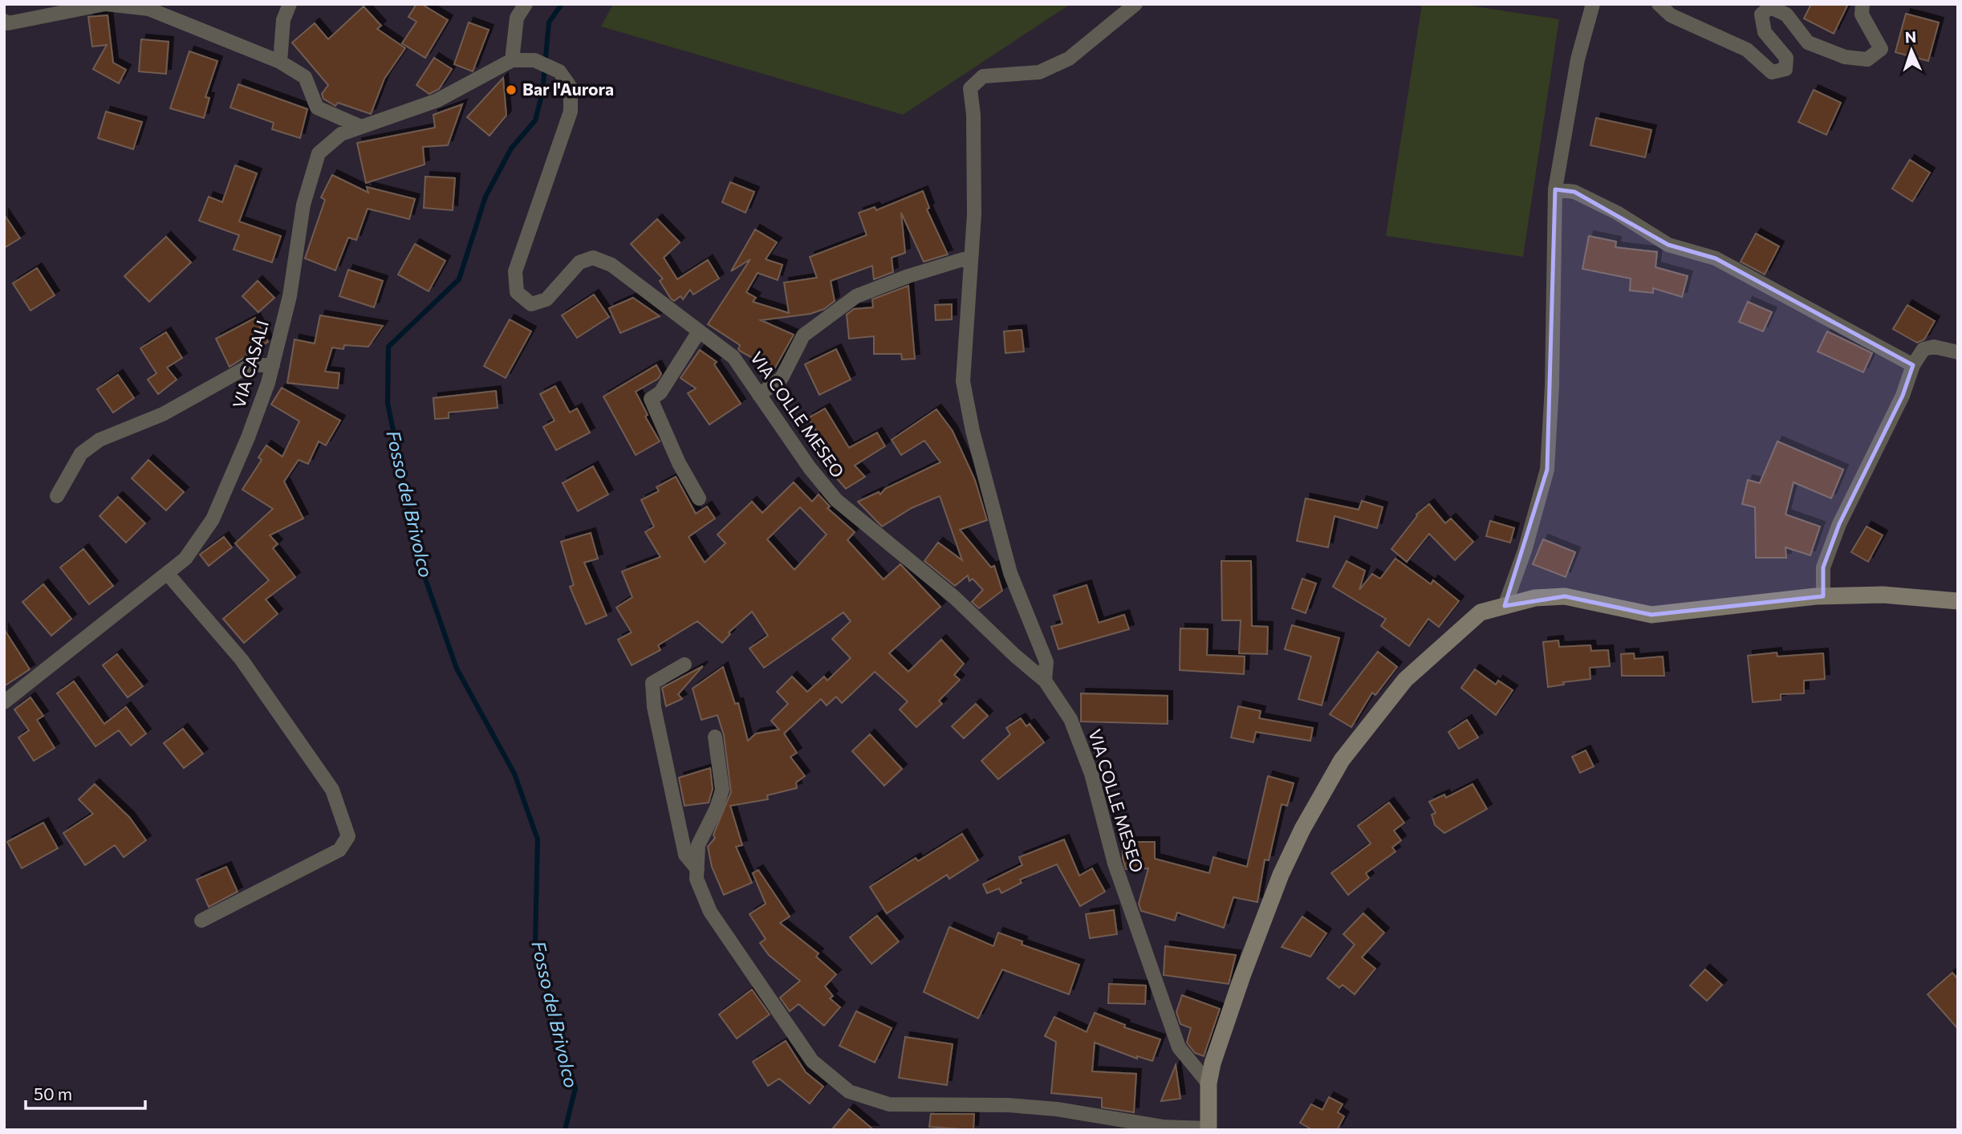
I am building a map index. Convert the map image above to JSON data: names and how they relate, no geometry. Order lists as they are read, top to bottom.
{
  "streets": {
    "street": ["VIA CASALI", "VIA COLLE MESEO"]
  },
  "crossings": [
    ["VIA CASALI", "VIA COLLE MESEO"]
  ],
  "water": ["Fosso del Brivolco"],
  "places": ["Bar l'Aurora"],
  "scale_bar": "50 m",
  "north": "top"
}
